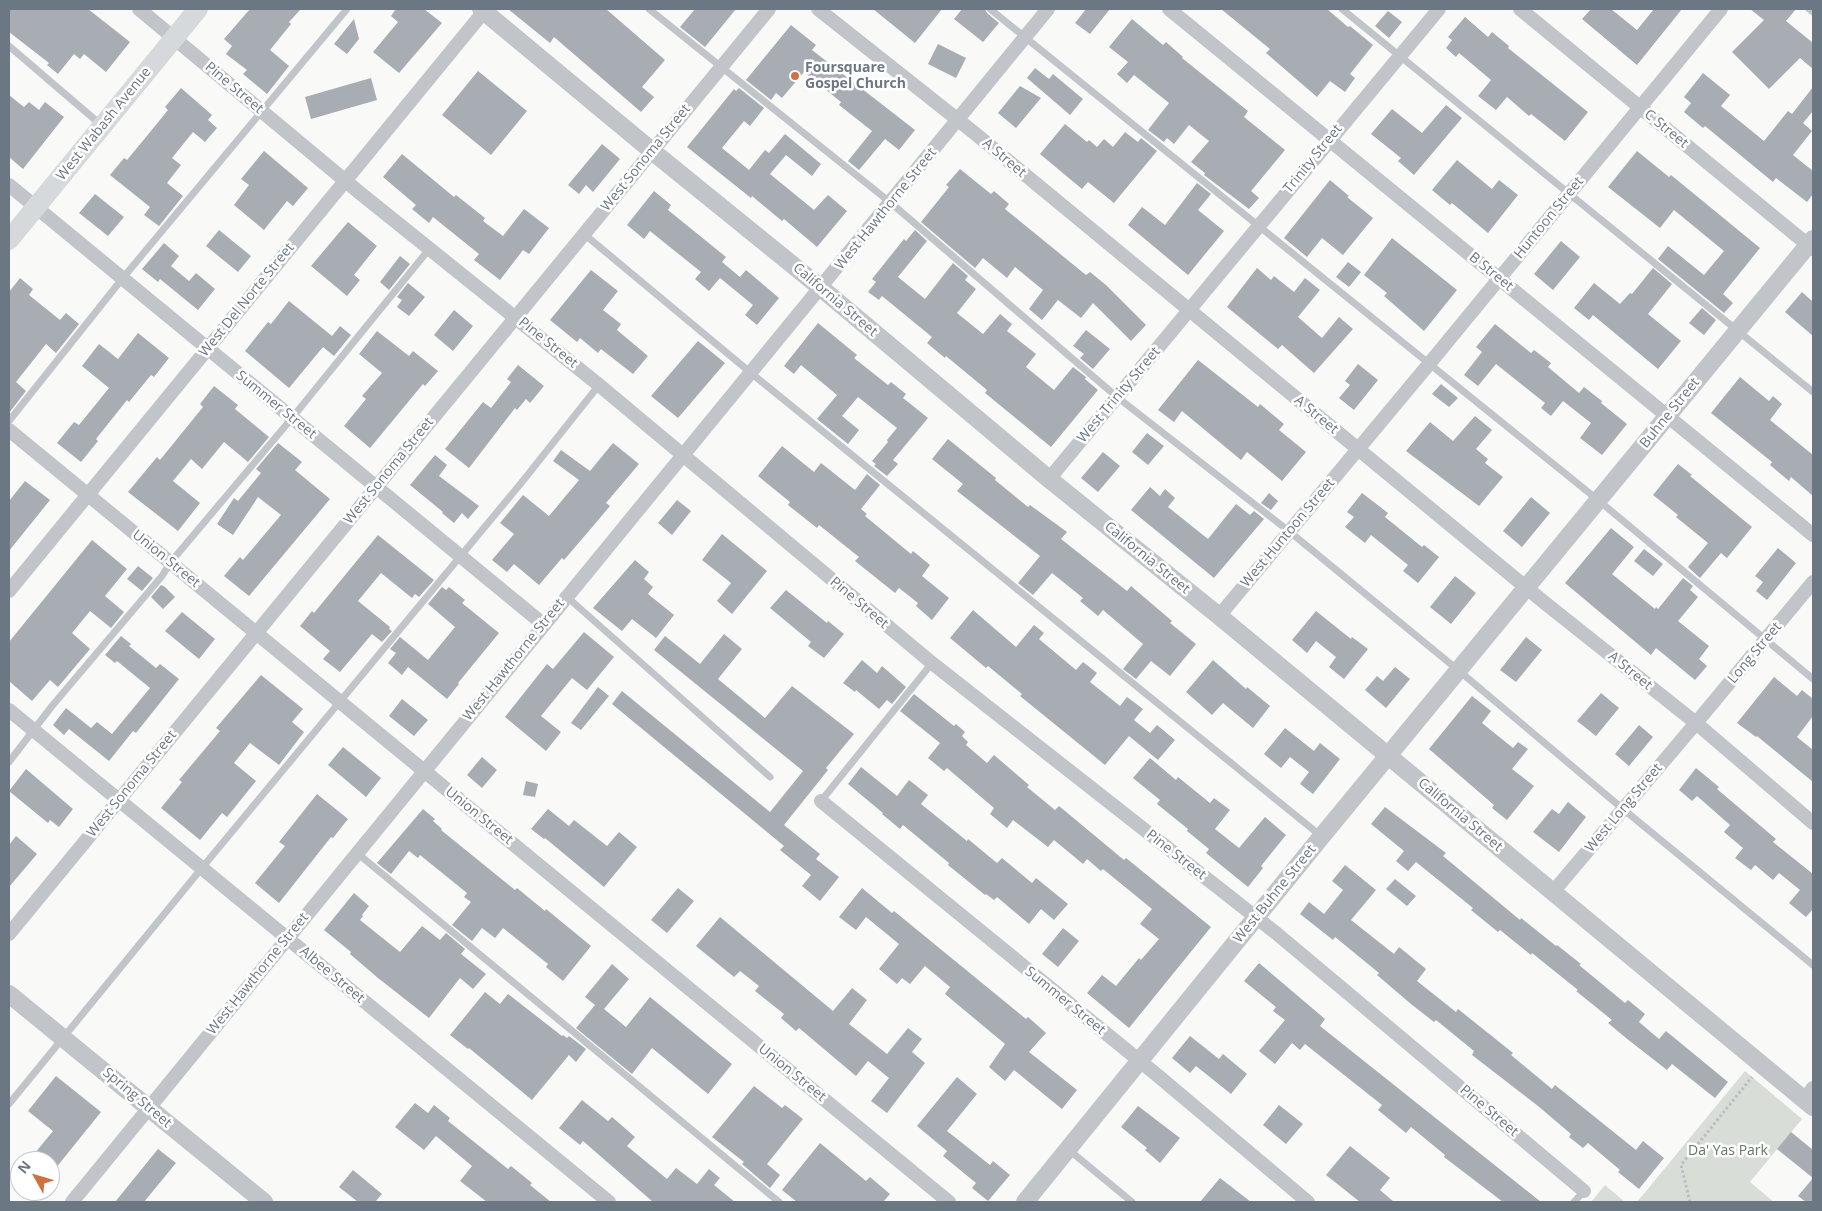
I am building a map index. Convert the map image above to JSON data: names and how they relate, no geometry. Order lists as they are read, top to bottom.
{
  "streets": {
    "main road": ["West Wabash Avenue"],
    "street": [
      "Pine Street",
      "C Street",
      "West Sonoma Street",
      "A Street",
      "Trinity Street",
      "West Hawthorne Street",
      "Huntoon Street",
      "B Street",
      "West Del Norte Street",
      "California Street",
      "West Trinity Street",
      "Summer Street",
      "Buhne Street",
      "West Huntoon Street",
      "Union Street",
      "Long Street",
      "West Long Street",
      "West Buhne Street",
      "Albee Street",
      "Spring Street"
    ]
  },
  "crossings": [
    ["Pine Street", "West Wabash Avenue"],
    ["Pine Street", "West Sonoma Street"],
    ["Pine Street", "West Hawthorne Street"],
    ["Pine Street", "West Del Norte Street"],
    ["Pine Street", "West Buhne Street"],
    ["West Wabash Avenue", "Summer Street"],
    ["C Street", "Huntoon Street"],
    ["C Street", "Buhne Street"],
    ["West Sonoma Street", "California Street"],
    ["West Sonoma Street", "Summer Street"],
    ["West Sonoma Street", "Union Street"],
    ["West Sonoma Street", "Albee Street"],
    ["A Street", "Trinity Street"],
    ["A Street", "West Hawthorne Street"],
    ["A Street", "Huntoon Street"],
    ["A Street", "West Trinity Street"],
    ["A Street", "Buhne Street"],
    ["A Street", "West Huntoon Street"],
    ["A Street", "Long Street"],
    ["A Street", "West Long Street"],
    ["A Street", "West Buhne Street"],
    ["Trinity Street", "B Street"],
    ["Trinity Street", "West Trinity Street"],
    ["West Hawthorne Street", "California Street"],
    ["West Hawthorne Street", "Summer Street"],
    ["West Hawthorne Street", "Union Street"],
    ["West Hawthorne Street", "Albee Street"],
    ["West Hawthorne Street", "Spring Street"],
    ["Huntoon Street", "B Street"],
    ["Huntoon Street", "West Huntoon Street"],
    ["B Street", "Buhne Street"],
    ["West Del Norte Street", "California Street"],
    ["West Del Norte Street", "Summer Street"],
    ["West Del Norte Street", "Union Street"],
    ["California Street", "West Trinity Street"],
    ["California Street", "West Huntoon Street"],
    ["California Street", "West Long Street"],
    ["California Street", "West Buhne Street"],
    ["Summer Street", "West Buhne Street"],
    ["Buhne Street", "West Buhne Street"],
    ["Long Street", "West Long Street"]
  ],
  "parks": ["Da' Yas Park"],
  "places": ["Foursquare Gospel Church"],
  "north": "top left"
}
